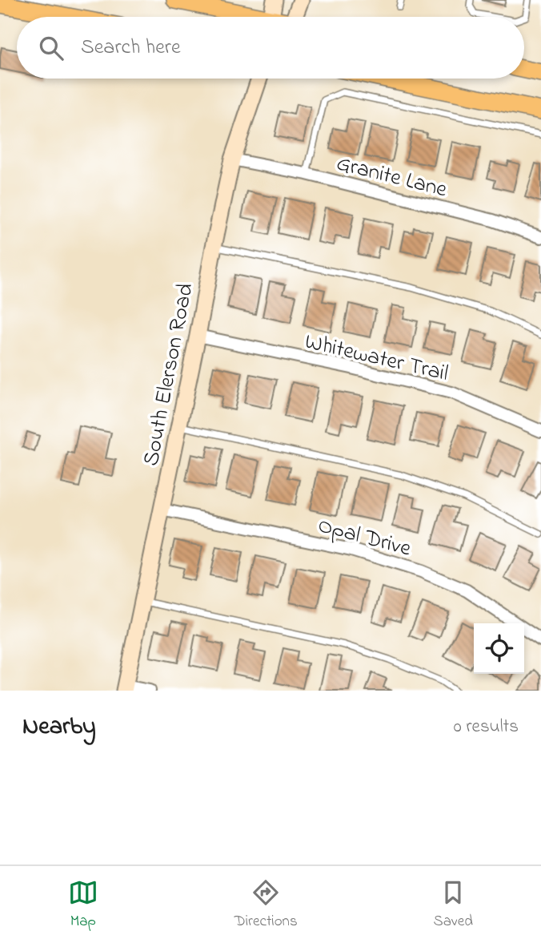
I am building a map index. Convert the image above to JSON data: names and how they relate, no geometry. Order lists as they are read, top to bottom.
{
  "streets": {
    "street": [
      "Granite Lane",
      "Whitewater Trail",
      "South Elerson Road",
      "Opal Drive"
    ]
  },
  "crossings": [
    ["Granite Lane", "South Elerson Road"],
    ["Whitewater Trail", "South Elerson Road"],
    ["South Elerson Road", "Opal Drive"]
  ],
  "page": {
    "search": "Search here",
    "heading": ["Nearby", "0 results"],
    "nav": ["Map", "Directions", "Saved"]
  }
}
